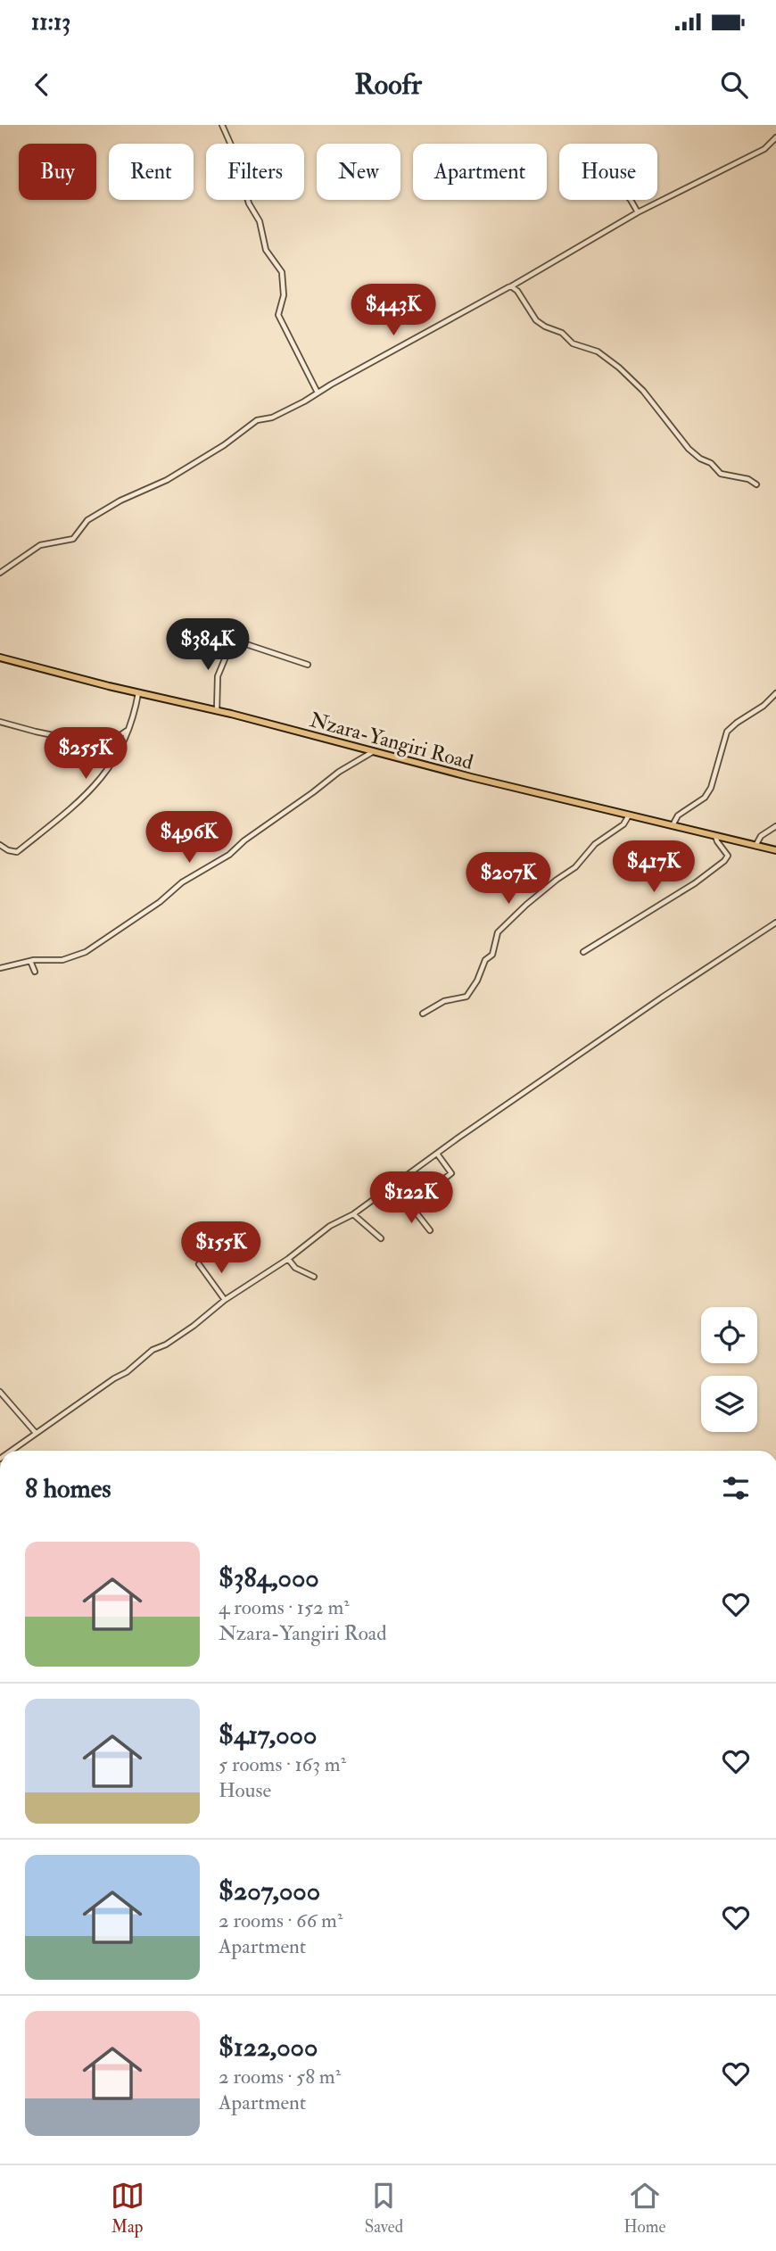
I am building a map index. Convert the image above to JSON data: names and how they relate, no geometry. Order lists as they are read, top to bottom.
{
  "streets": {
    "main road": ["Nzara-Yangiri Road"]
  },
  "page": {
    "status": "11:13",
    "header": "Roofr",
    "chip": [
      "Buy",
      "Rent",
      "Filters",
      "New",
      "Apartment",
      "House"
    ],
    "price": [
      "$443K",
      "$384K",
      "$255K",
      "$496K",
      "$417K",
      "$207K",
      "$122K",
      "$155K"
    ],
    "heading": "8 homes",
    "list": [
      {
        "name": "$384,000",
        "note": "4 rooms · 152 m² · Nzara-Yangiri Road"
      },
      {
        "name": "$417,000",
        "note": "5 rooms · 163 m² · House"
      },
      {
        "name": "$207,000",
        "note": "2 rooms · 66 m² · Apartment"
      },
      {
        "name": "$122,000",
        "note": "2 rooms · 58 m² · Apartment"
      }
    ],
    "tabs": ["Map", "Saved", "Home"]
  }
}
